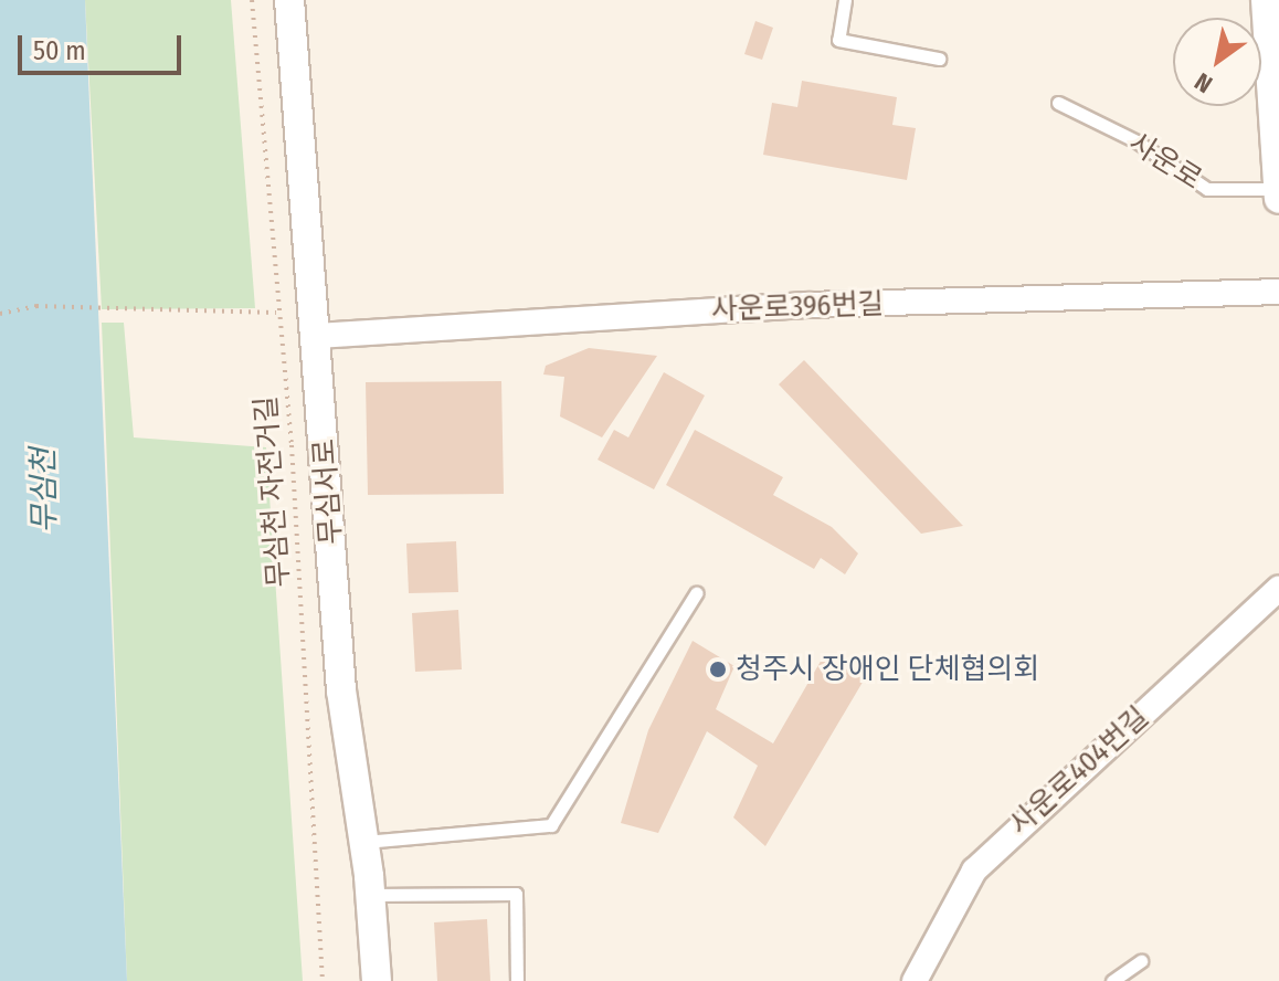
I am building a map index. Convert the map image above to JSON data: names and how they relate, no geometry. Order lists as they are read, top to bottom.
{
  "streets": {
    "street": ["사운로396번길", "무심서로", "사운로404번길"],
    "lane": ["사운로"],
    "path": ["무심천 자전거길"]
  },
  "crossings": [
    ["사운로396번길", "무심서로"]
  ],
  "water": ["무심천"],
  "places": ["청주시 장애인 단체협의회"],
  "scale_bar": "50 m",
  "north": "bottom left"
}
